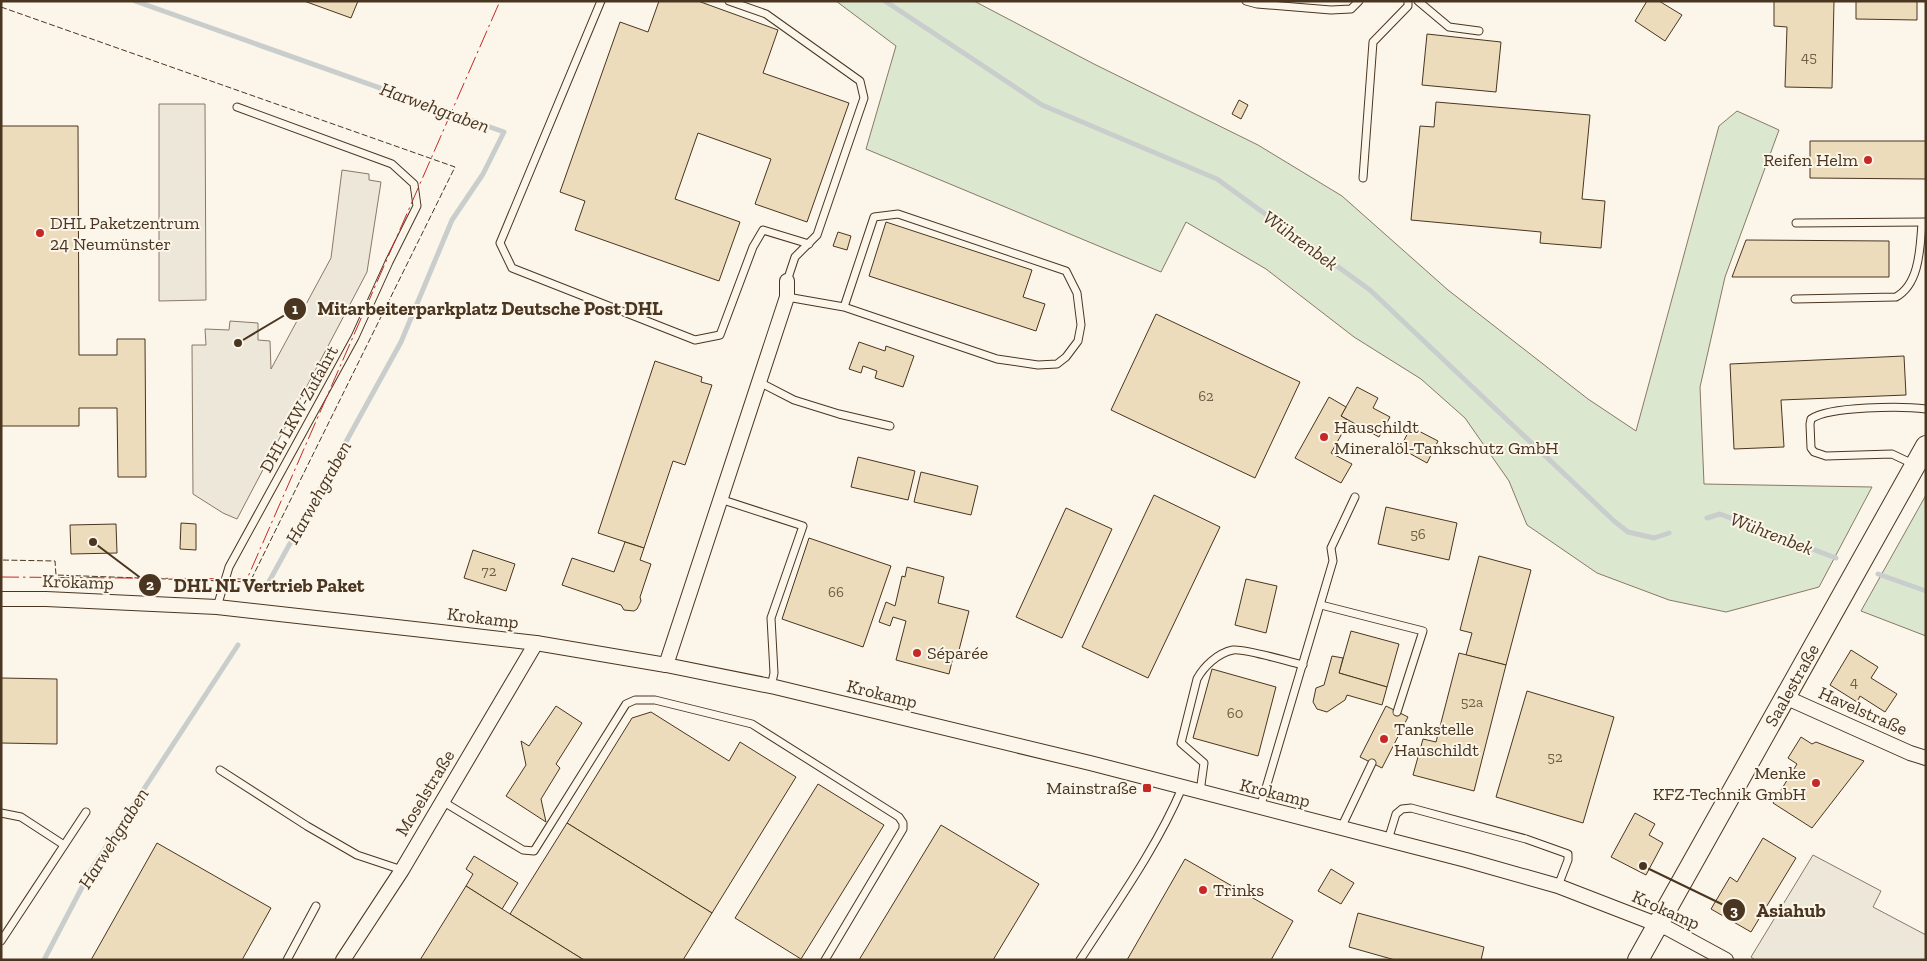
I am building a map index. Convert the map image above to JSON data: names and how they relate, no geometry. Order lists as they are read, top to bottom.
{
  "streets": {
    "street": [
      "Krokamp",
      "Saalestraße",
      "Havelstraße",
      "Moselstraße"
    ],
    "lane": ["DHL LKW-Zufahrt"]
  },
  "crossings": [
    ["DHL LKW-Zufahrt", "Krokamp"],
    ["Krokamp", "Saalestraße"],
    ["Krokamp", "Moselstraße"],
    ["Saalestraße", "Havelstraße"]
  ],
  "water": ["Harwehgraben", "Wührenbek"],
  "places": {
    "other": [
      "Reifen Helm",
      "DHL Paketzentrum 24 Neumünster",
      "Mitarbeiterparkplatz Deutsche Post DHL",
      "Hauschildt Mineralöl-Tankschutz GmbH",
      "DHL NL Vertrieb Paket",
      "Séparée",
      "Tankstelle Hauschildt",
      "Menke KFZ-Technik GmbH",
      "Asiahub",
      "Trinks"
    ],
    "transit": ["Mainstraße"]
  },
  "house_numbers": [
    "45",
    "62",
    "56",
    "72",
    "66",
    "4",
    "52a",
    "60",
    "52"
  ]
}
